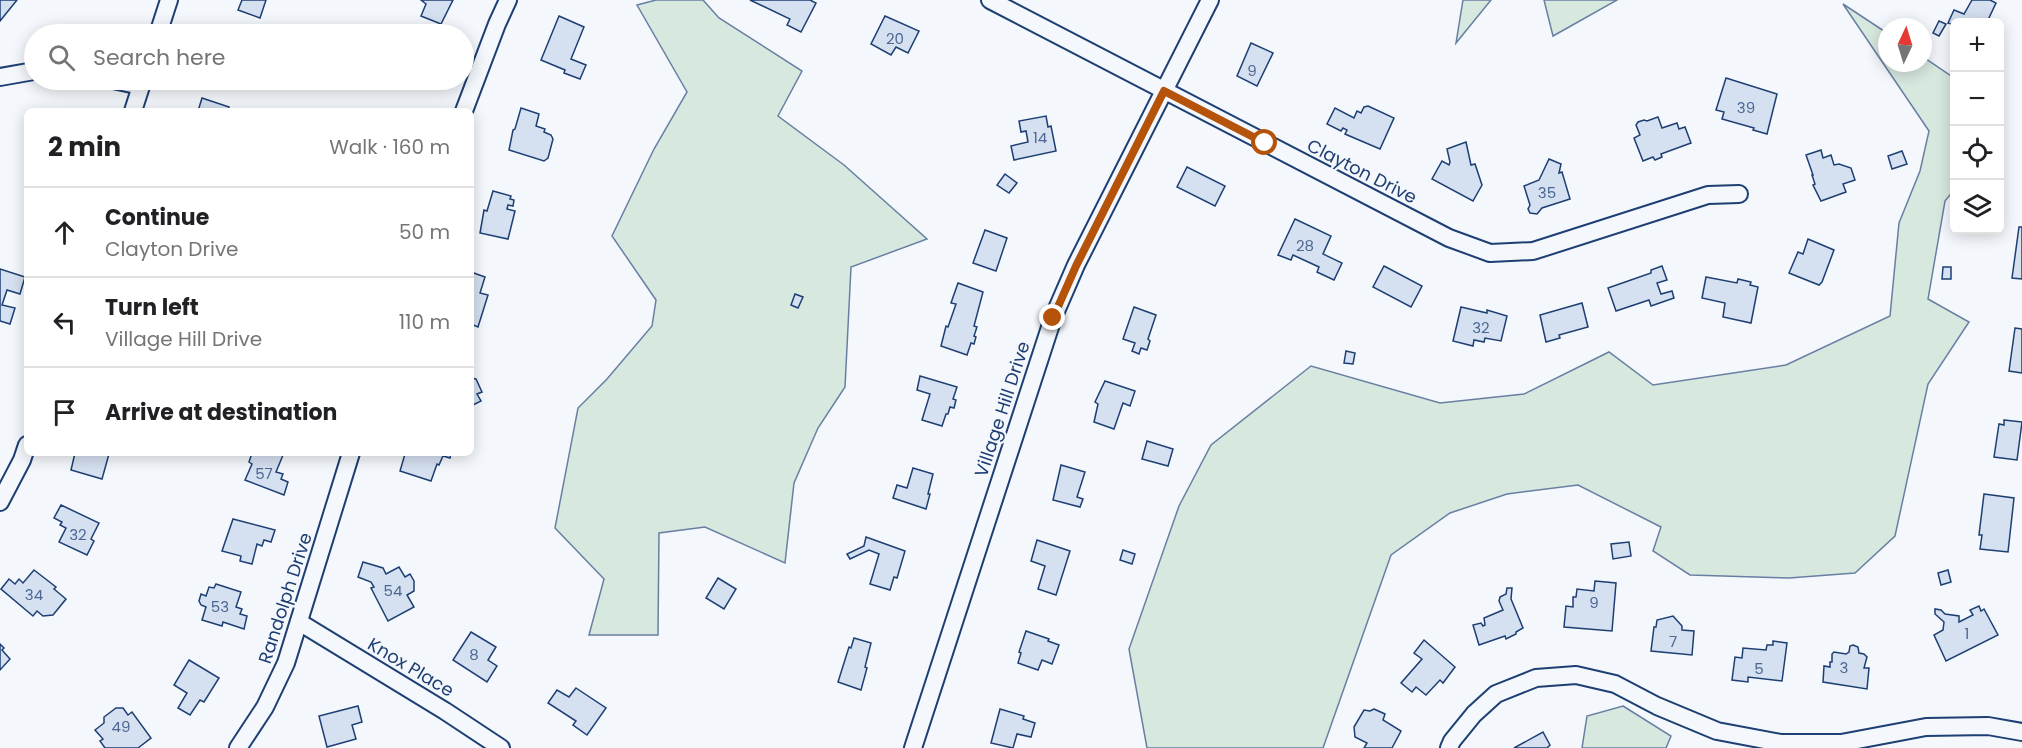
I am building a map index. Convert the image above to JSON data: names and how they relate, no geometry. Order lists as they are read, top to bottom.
{
  "streets": {
    "street": [
      "Clayton Drive",
      "Village Hill Drive",
      "Randolph Drive",
      "Knox Place"
    ]
  },
  "crossings": [
    ["Clayton Drive", "Village Hill Drive"],
    ["Randolph Drive", "Knox Place"]
  ],
  "house_numbers": [
    "20",
    "9",
    "39",
    "14",
    "35",
    "28",
    "32",
    "57",
    "32",
    "54",
    "34",
    "9",
    "53",
    "1",
    "7",
    "8",
    "3",
    "5",
    "49"
  ],
  "north": "top",
  "page": {
    "map_buttons": ["+", "−"],
    "search": "Search here",
    "heading": ["2 min", "Walk · 160 m"],
    "list": [
      ["Continue", "Clayton Drive", "50 m"],
      ["Turn left", "Village Hill Drive", "110 m"],
      "Arrive at destination"
    ]
  }
}
